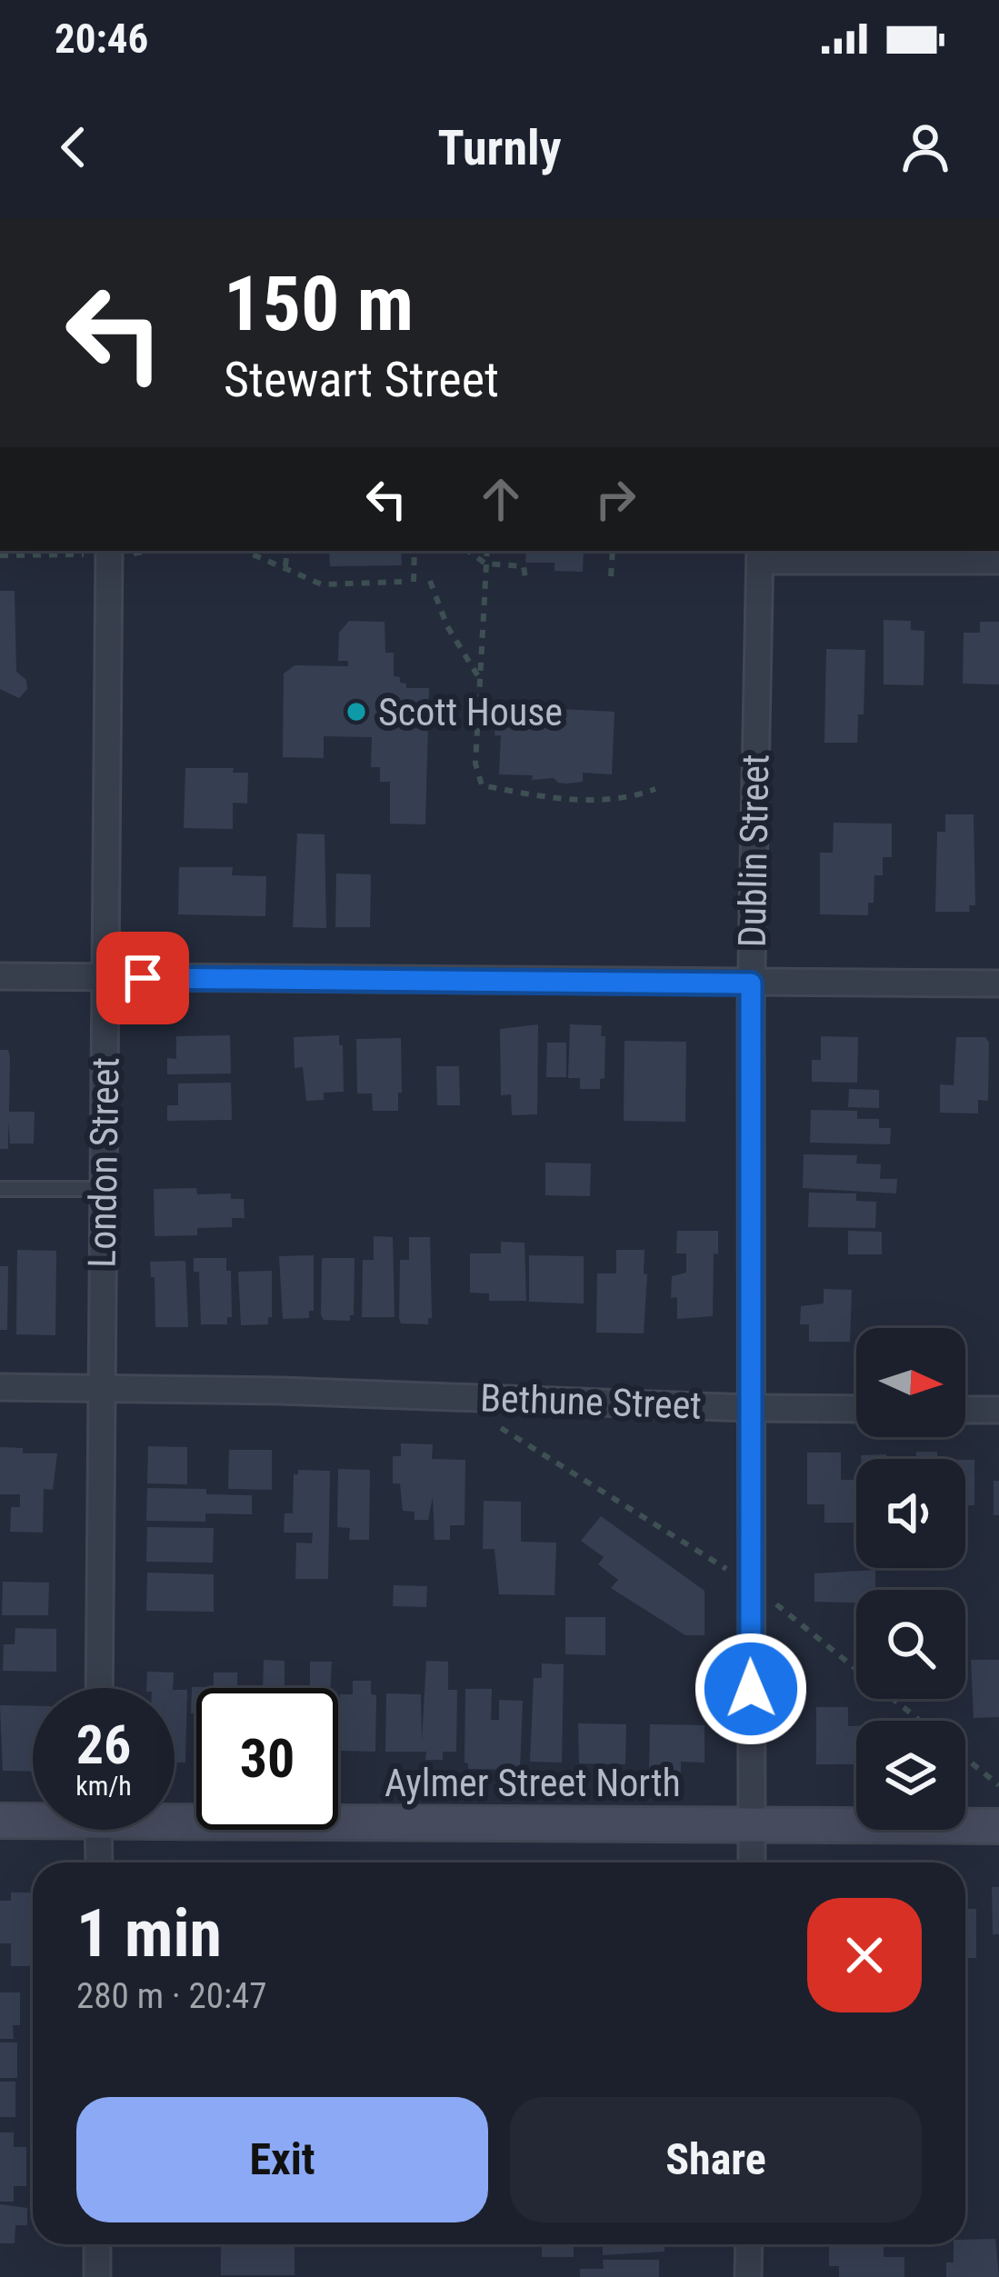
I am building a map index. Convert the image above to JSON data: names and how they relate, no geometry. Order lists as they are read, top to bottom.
{
  "streets": {
    "street": [
      "Dublin Street",
      "London Street",
      "Bethune Street",
      "Aylmer Street North"
    ]
  },
  "crossings": [
    ["Dublin Street", "Bethune Street"],
    ["Dublin Street", "Aylmer Street North"],
    ["London Street", "Bethune Street"]
  ],
  "places": ["Scott House"],
  "north": "right",
  "page": {
    "status": "20:46",
    "header": "Turnly",
    "turn": ["150 m", "Stewart Street"],
    "speed": "26 km/h",
    "limit": "30",
    "heading": ["1 min", "280 m · 20:47"],
    "buttons": ["Exit", "Share"]
  }
}
